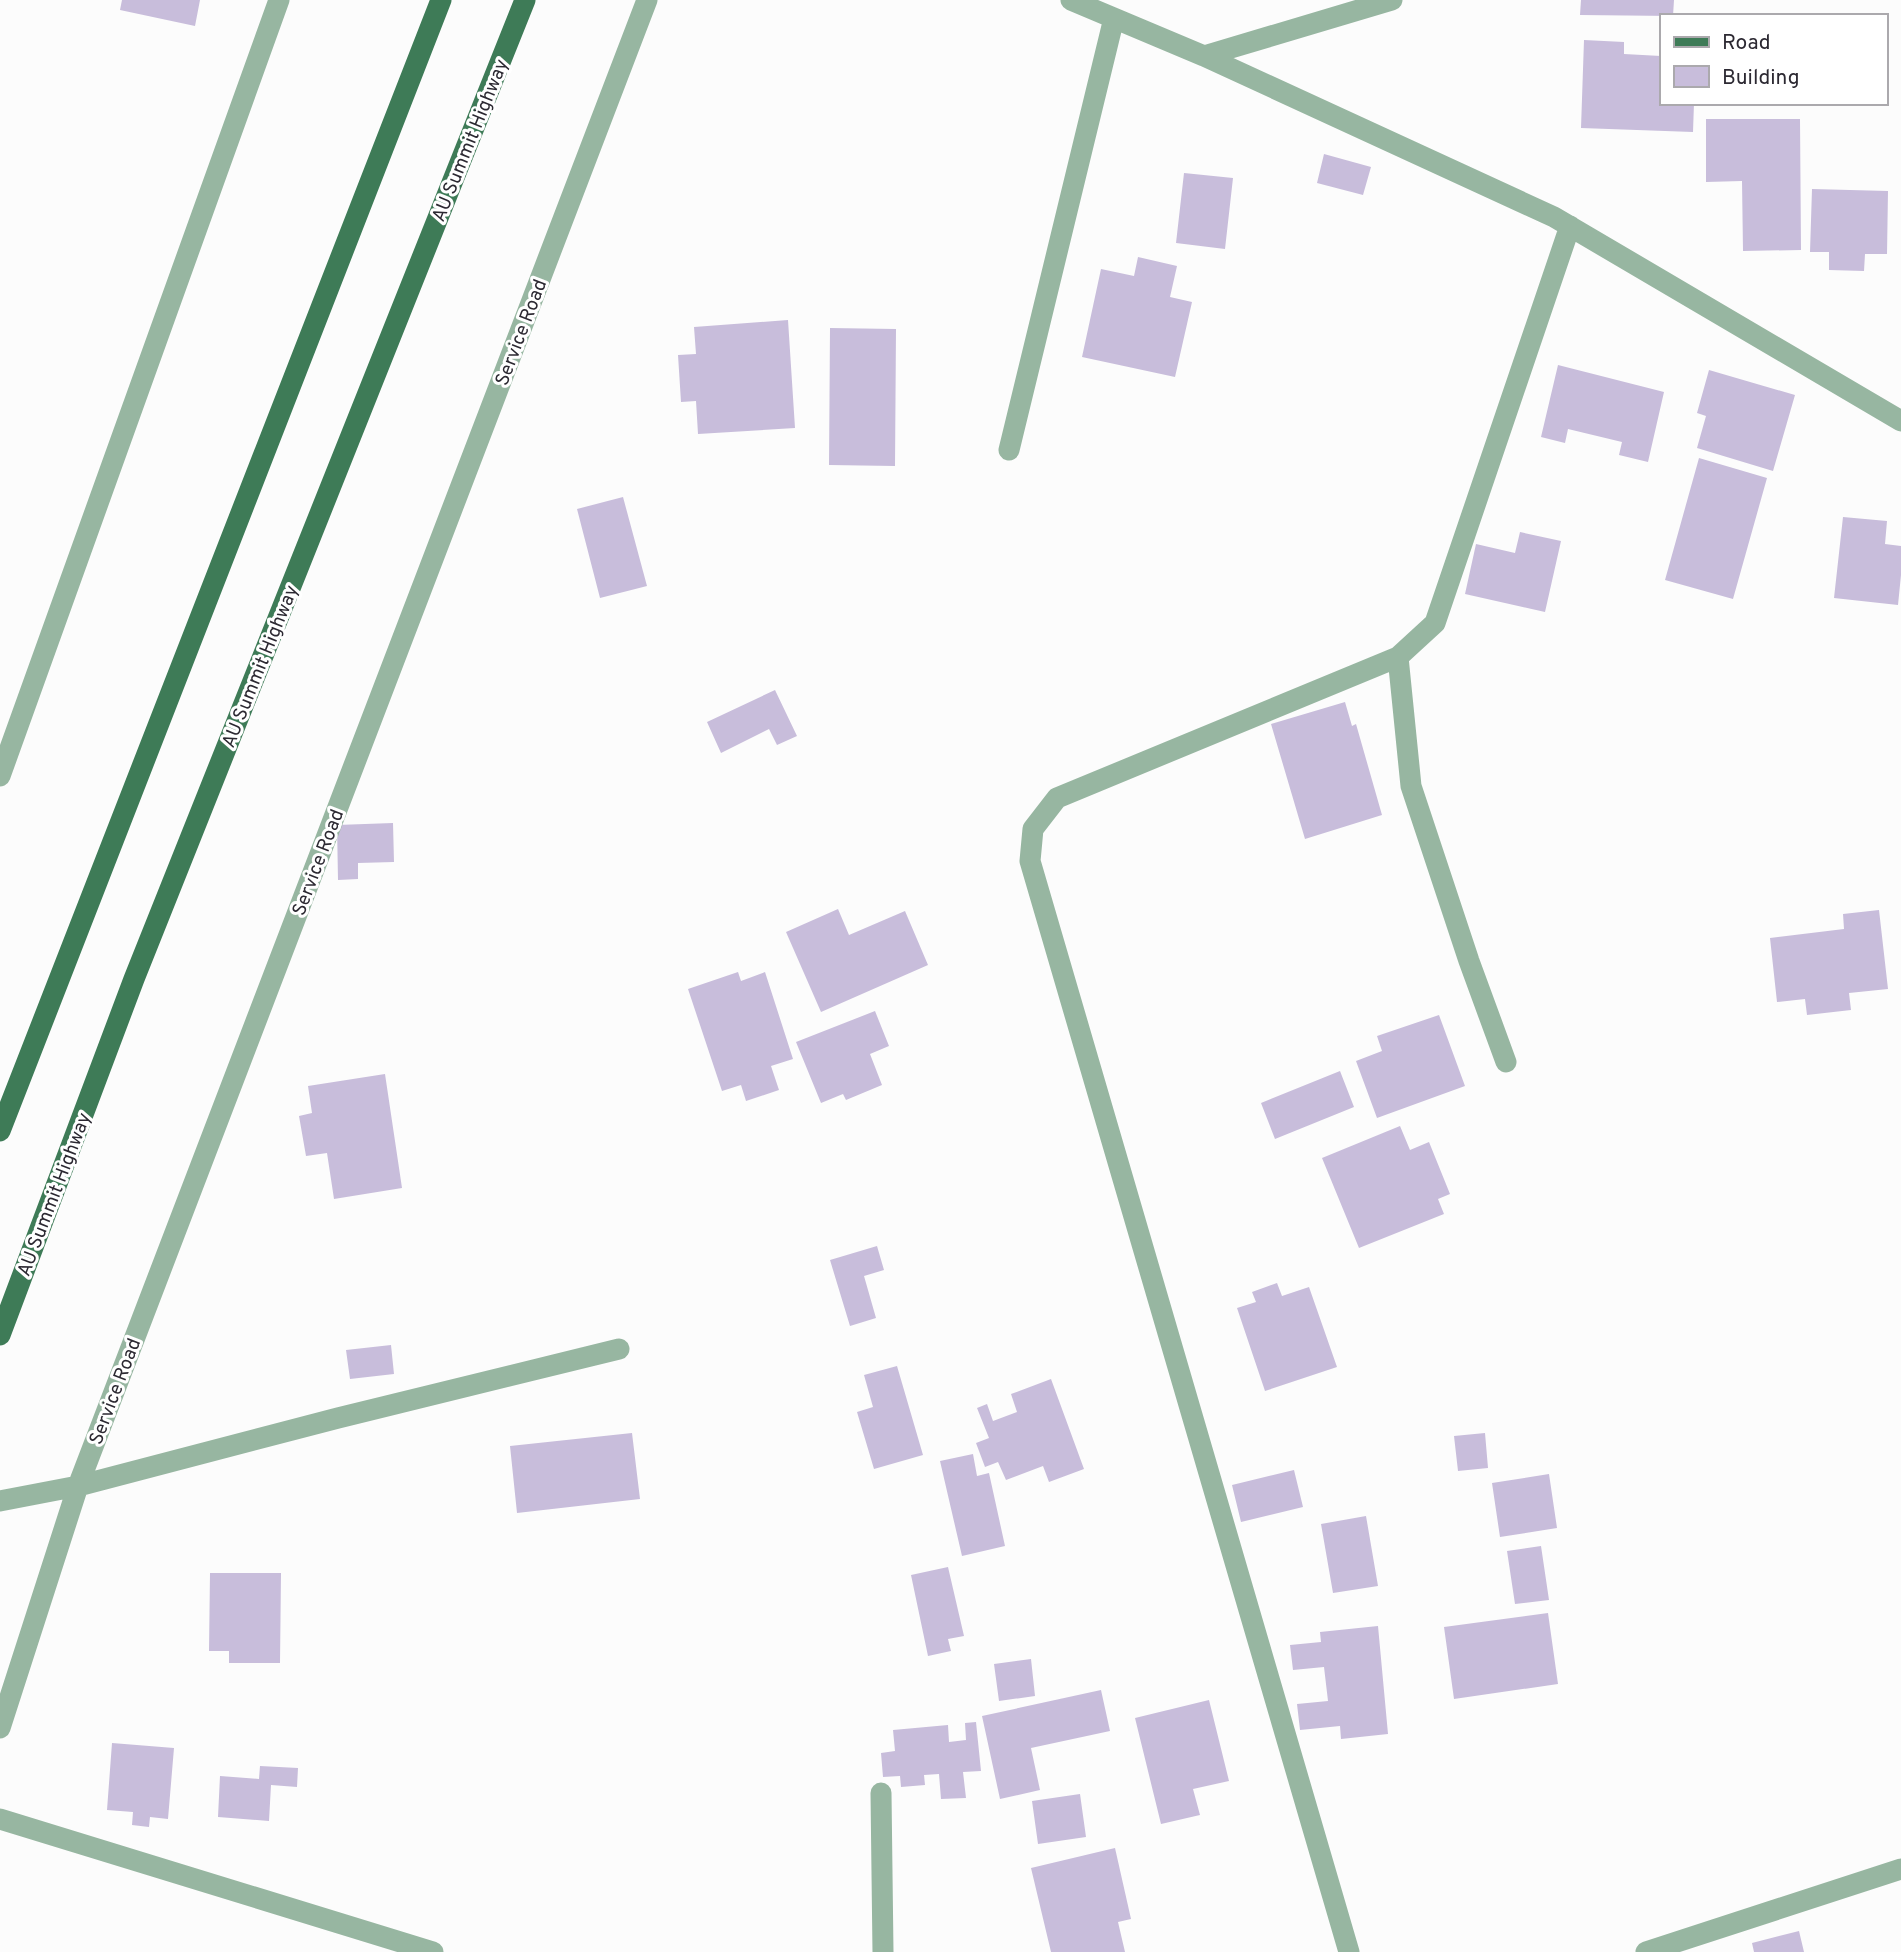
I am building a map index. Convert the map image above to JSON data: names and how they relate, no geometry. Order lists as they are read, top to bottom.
{
  "streets": {
    "main road": ["AU Summit Highway"],
    "street": ["Service Road"]
  },
  "legend": ["Road", "Building"]
}
